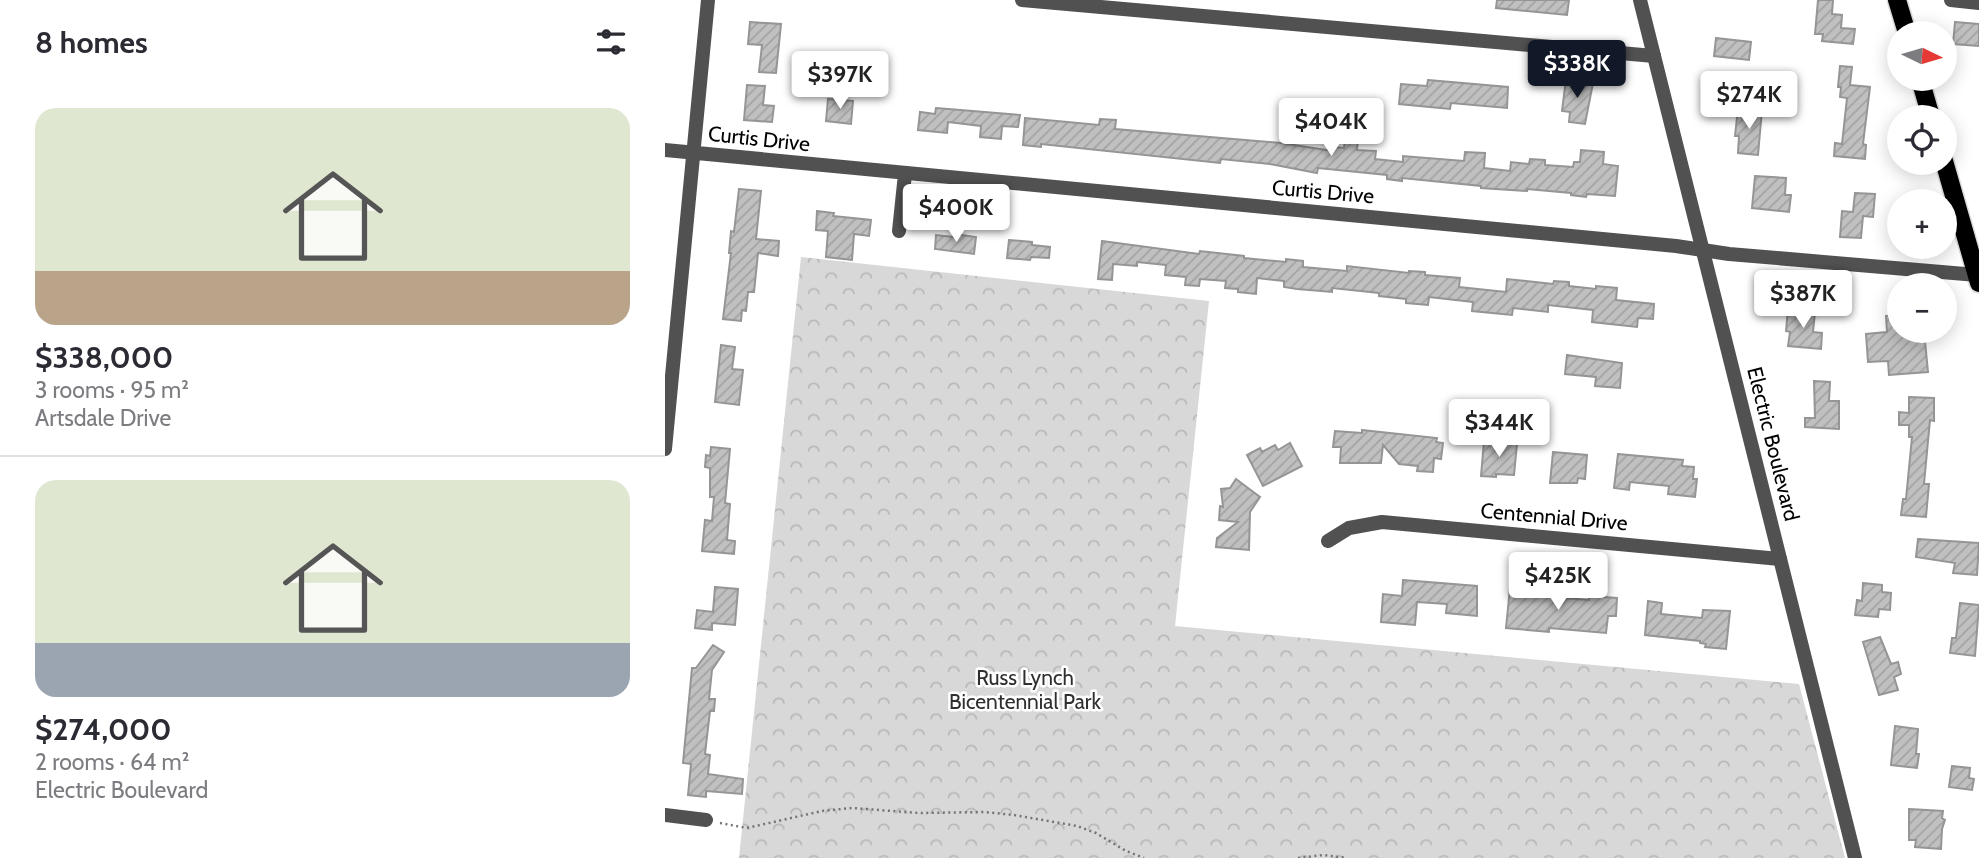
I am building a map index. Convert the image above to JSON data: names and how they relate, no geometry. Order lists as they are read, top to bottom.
{
  "streets": {
    "street": ["Curtis Drive", "Electric Boulevard", "Centennial Drive"]
  },
  "crossings": [
    ["Curtis Drive", "Electric Boulevard"],
    ["Electric Boulevard", "Centennial Drive"]
  ],
  "parks": ["Russ Lynch Bicentennial Park"],
  "north": "right",
  "page": {
    "heading": "8 homes",
    "map_buttons": ["+", "−"],
    "price": [
      "$338K",
      "$397K",
      "$274K",
      "$404K",
      "$400K",
      "$387K",
      "$344K",
      "$425K"
    ],
    "list": [
      {
        "name": "$338,000",
        "note": "3 rooms · 95 m² · Artsdale Drive"
      },
      {
        "name": "$274,000",
        "note": "2 rooms · 64 m² · Electric Boulevard"
      }
    ]
  }
}
